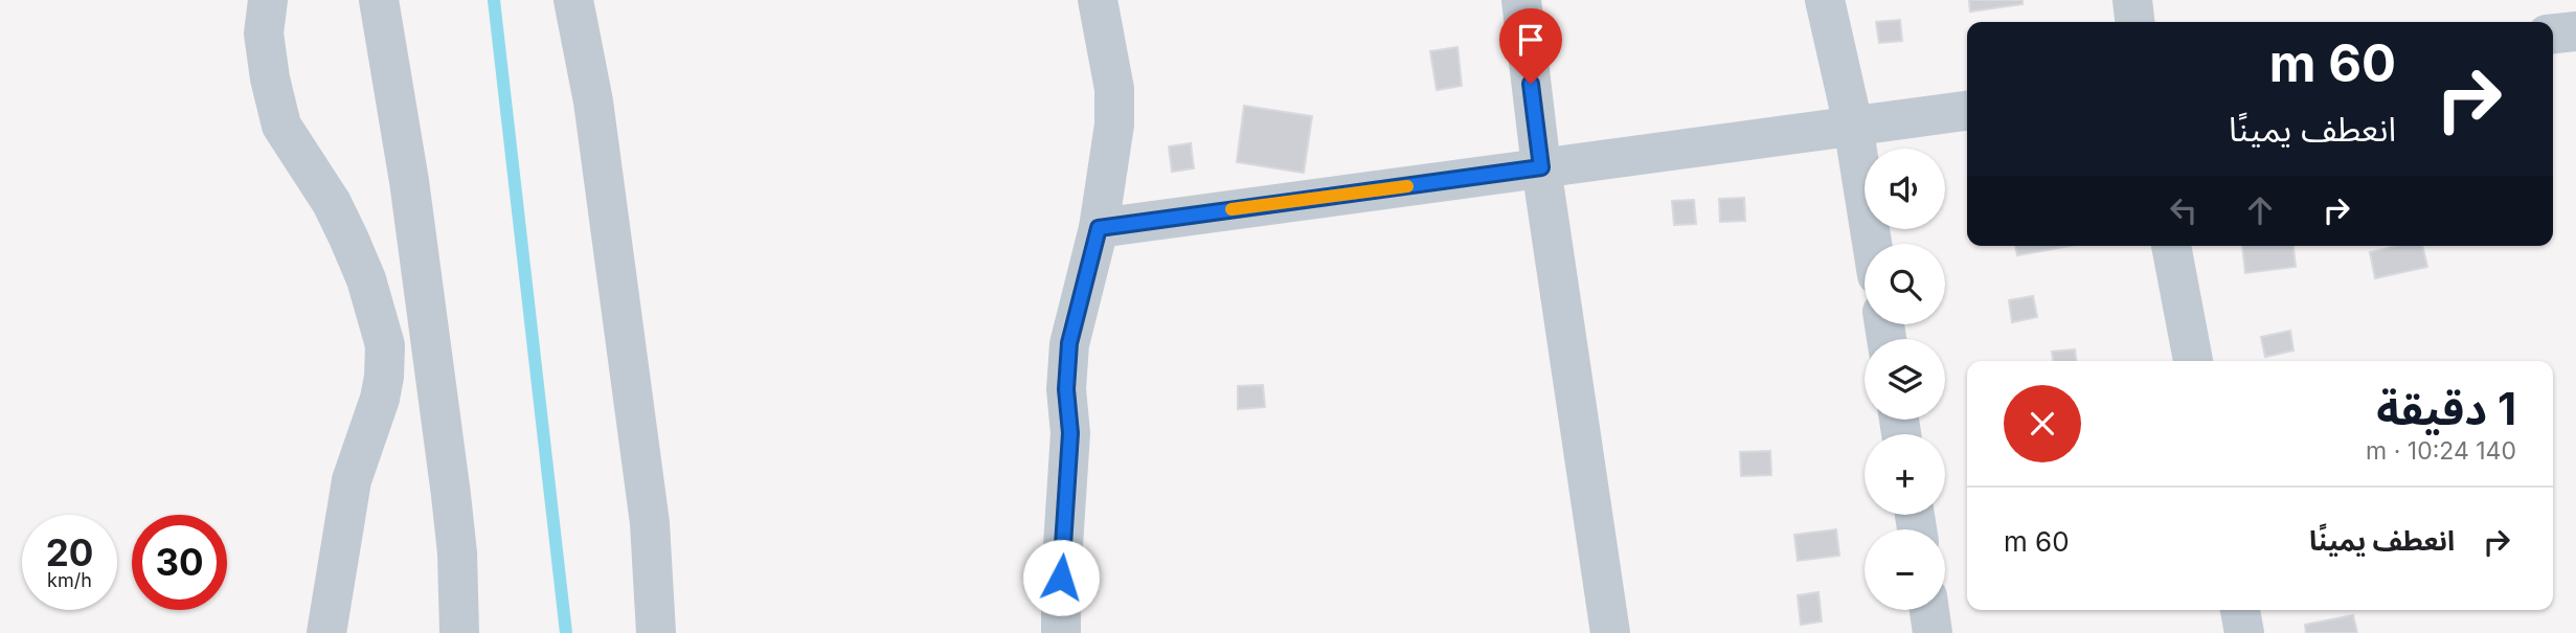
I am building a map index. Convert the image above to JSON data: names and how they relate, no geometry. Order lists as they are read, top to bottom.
{
  "page": {
    "turn": ["60 m", "انعطف يمينًا"],
    "map_buttons": ["+", "−"],
    "heading": ["1 دقيقة", "140 m · 10:24"],
    "list": [
      {
        "name": "انعطف يمينًا",
        "value": "60 m"
      }
    ],
    "speed": "20 km/h",
    "limit": "30"
  }
}
